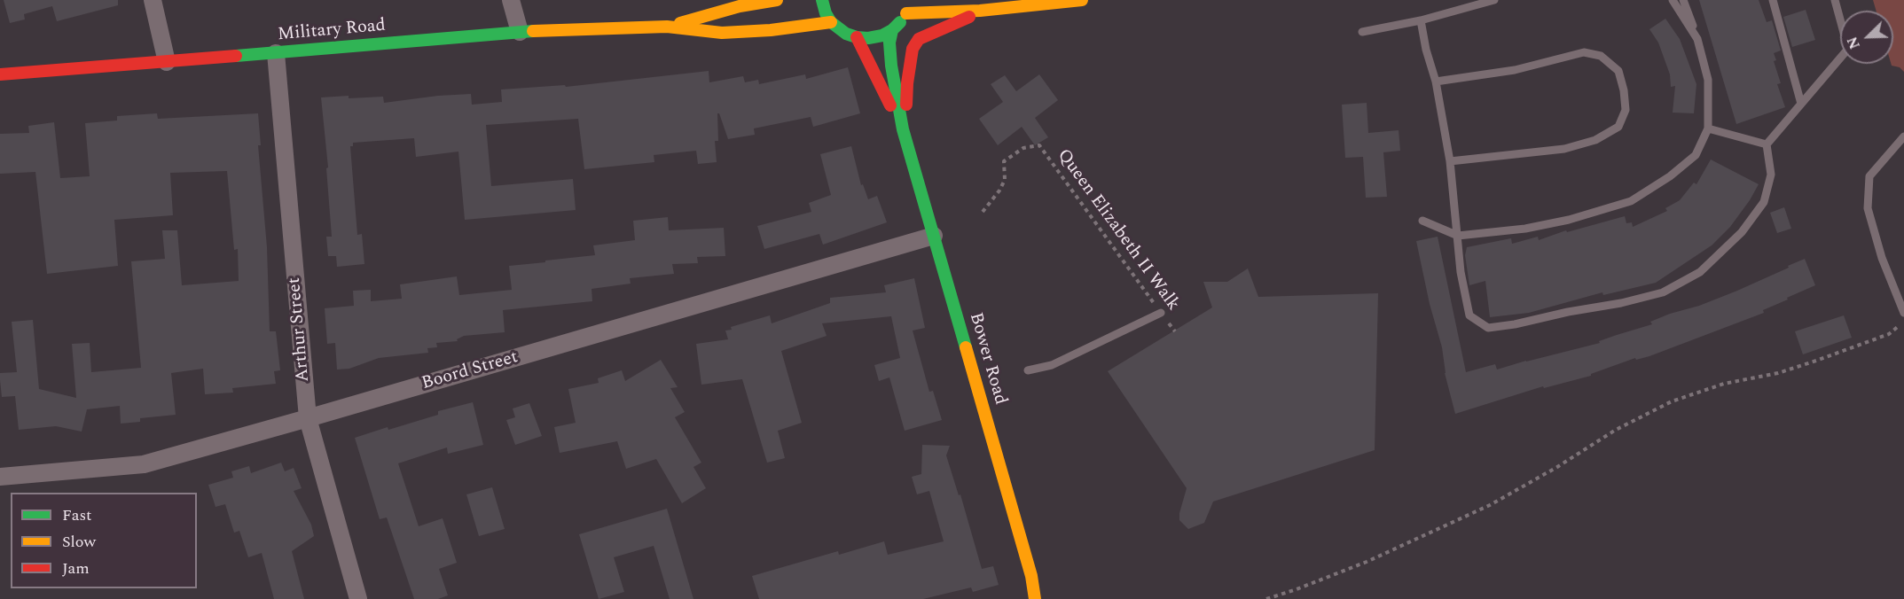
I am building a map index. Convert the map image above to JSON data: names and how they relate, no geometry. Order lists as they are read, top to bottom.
{
  "streets": {
    "main road": ["Military Road", "Bower Road"],
    "street": ["Arthur Street", "Boord Street"],
    "path": ["Queen Elizabeth II Walk"]
  },
  "crossings": [
    ["Military Road", "Arthur Street"],
    ["Arthur Street", "Boord Street"],
    ["Bower Road", "Boord Street"]
  ],
  "legend": ["Fast", "Slow", "Jam"],
  "north": "bottom left"
}
